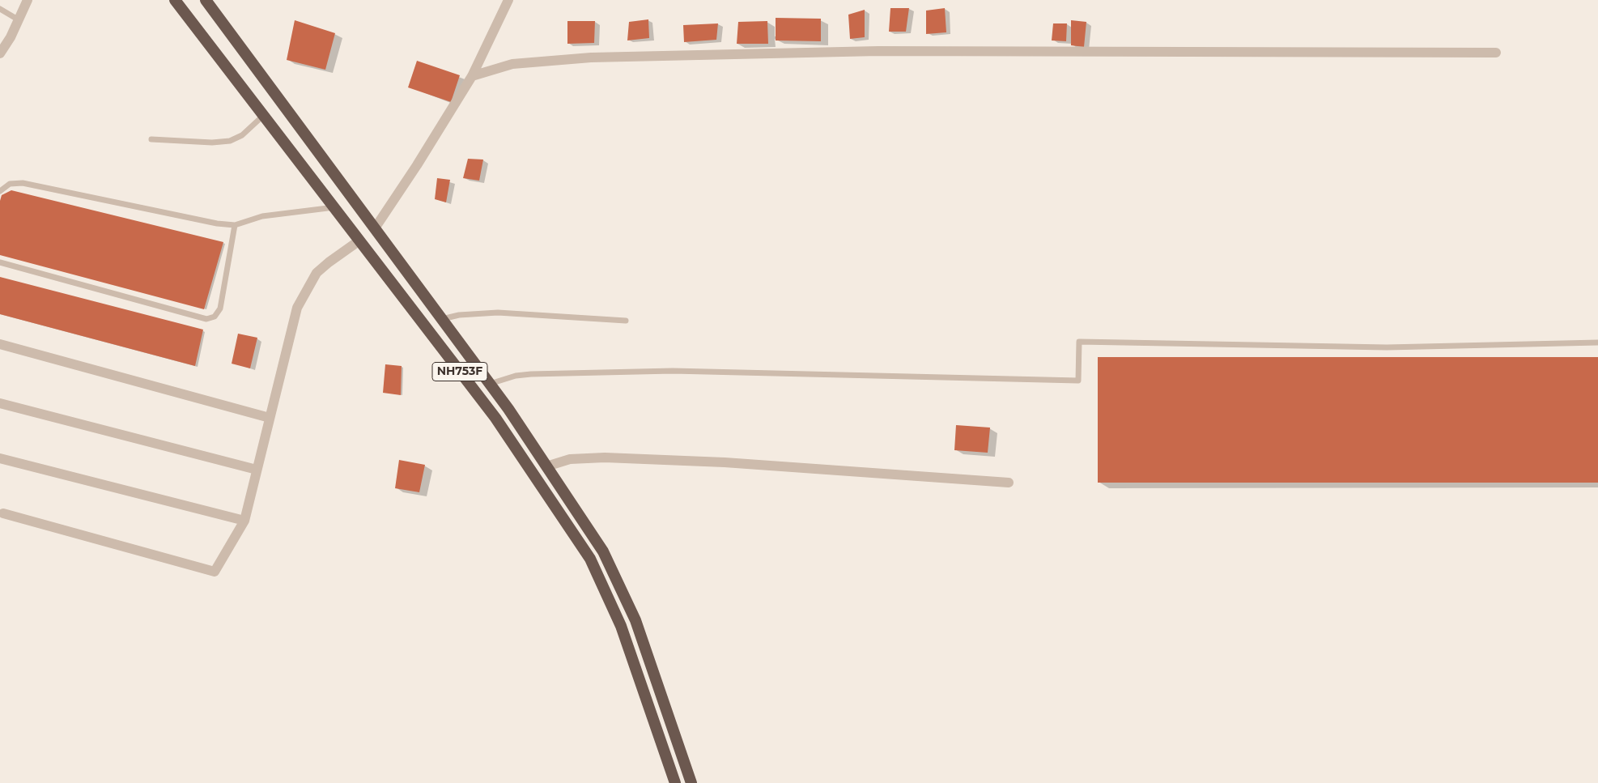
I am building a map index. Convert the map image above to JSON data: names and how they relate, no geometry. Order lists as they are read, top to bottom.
{
  "streets": {
    "highway": ["NH753F"]
  }
}
